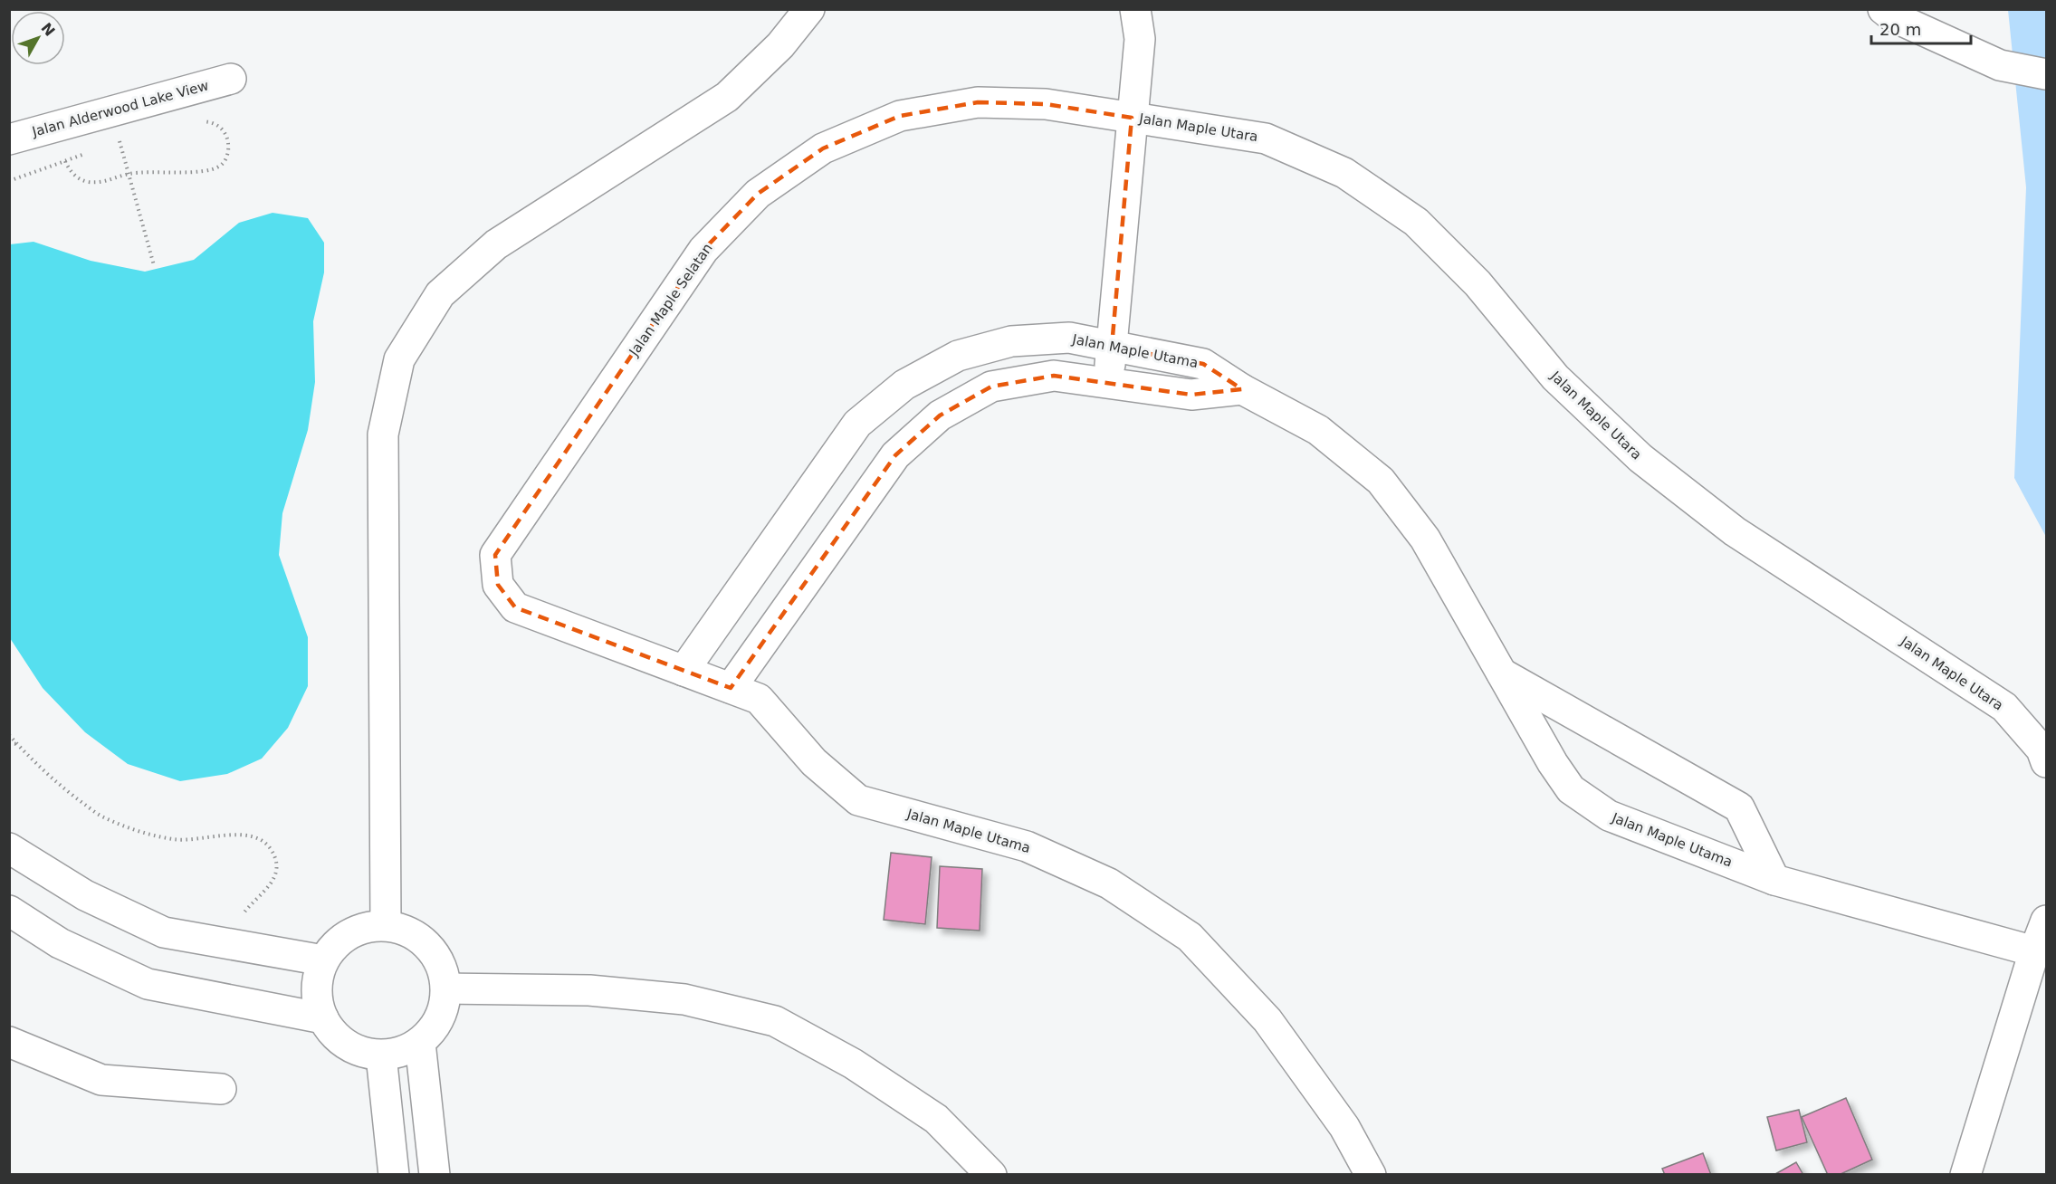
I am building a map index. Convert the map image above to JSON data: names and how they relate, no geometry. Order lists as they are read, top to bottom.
{
  "streets": {
    "street": [
      "Jalan Alderwood Lake View",
      "Jalan Maple Utara",
      "Jalan Maple Selatan",
      "Jalan Maple Utama"
    ]
  },
  "crossings": [
    ["Jalan Maple Utara", "Jalan Maple Selatan"],
    ["Jalan Maple Selatan", "Jalan Maple Utama"]
  ],
  "scale_bar": "20 m",
  "north": "top right"
}
